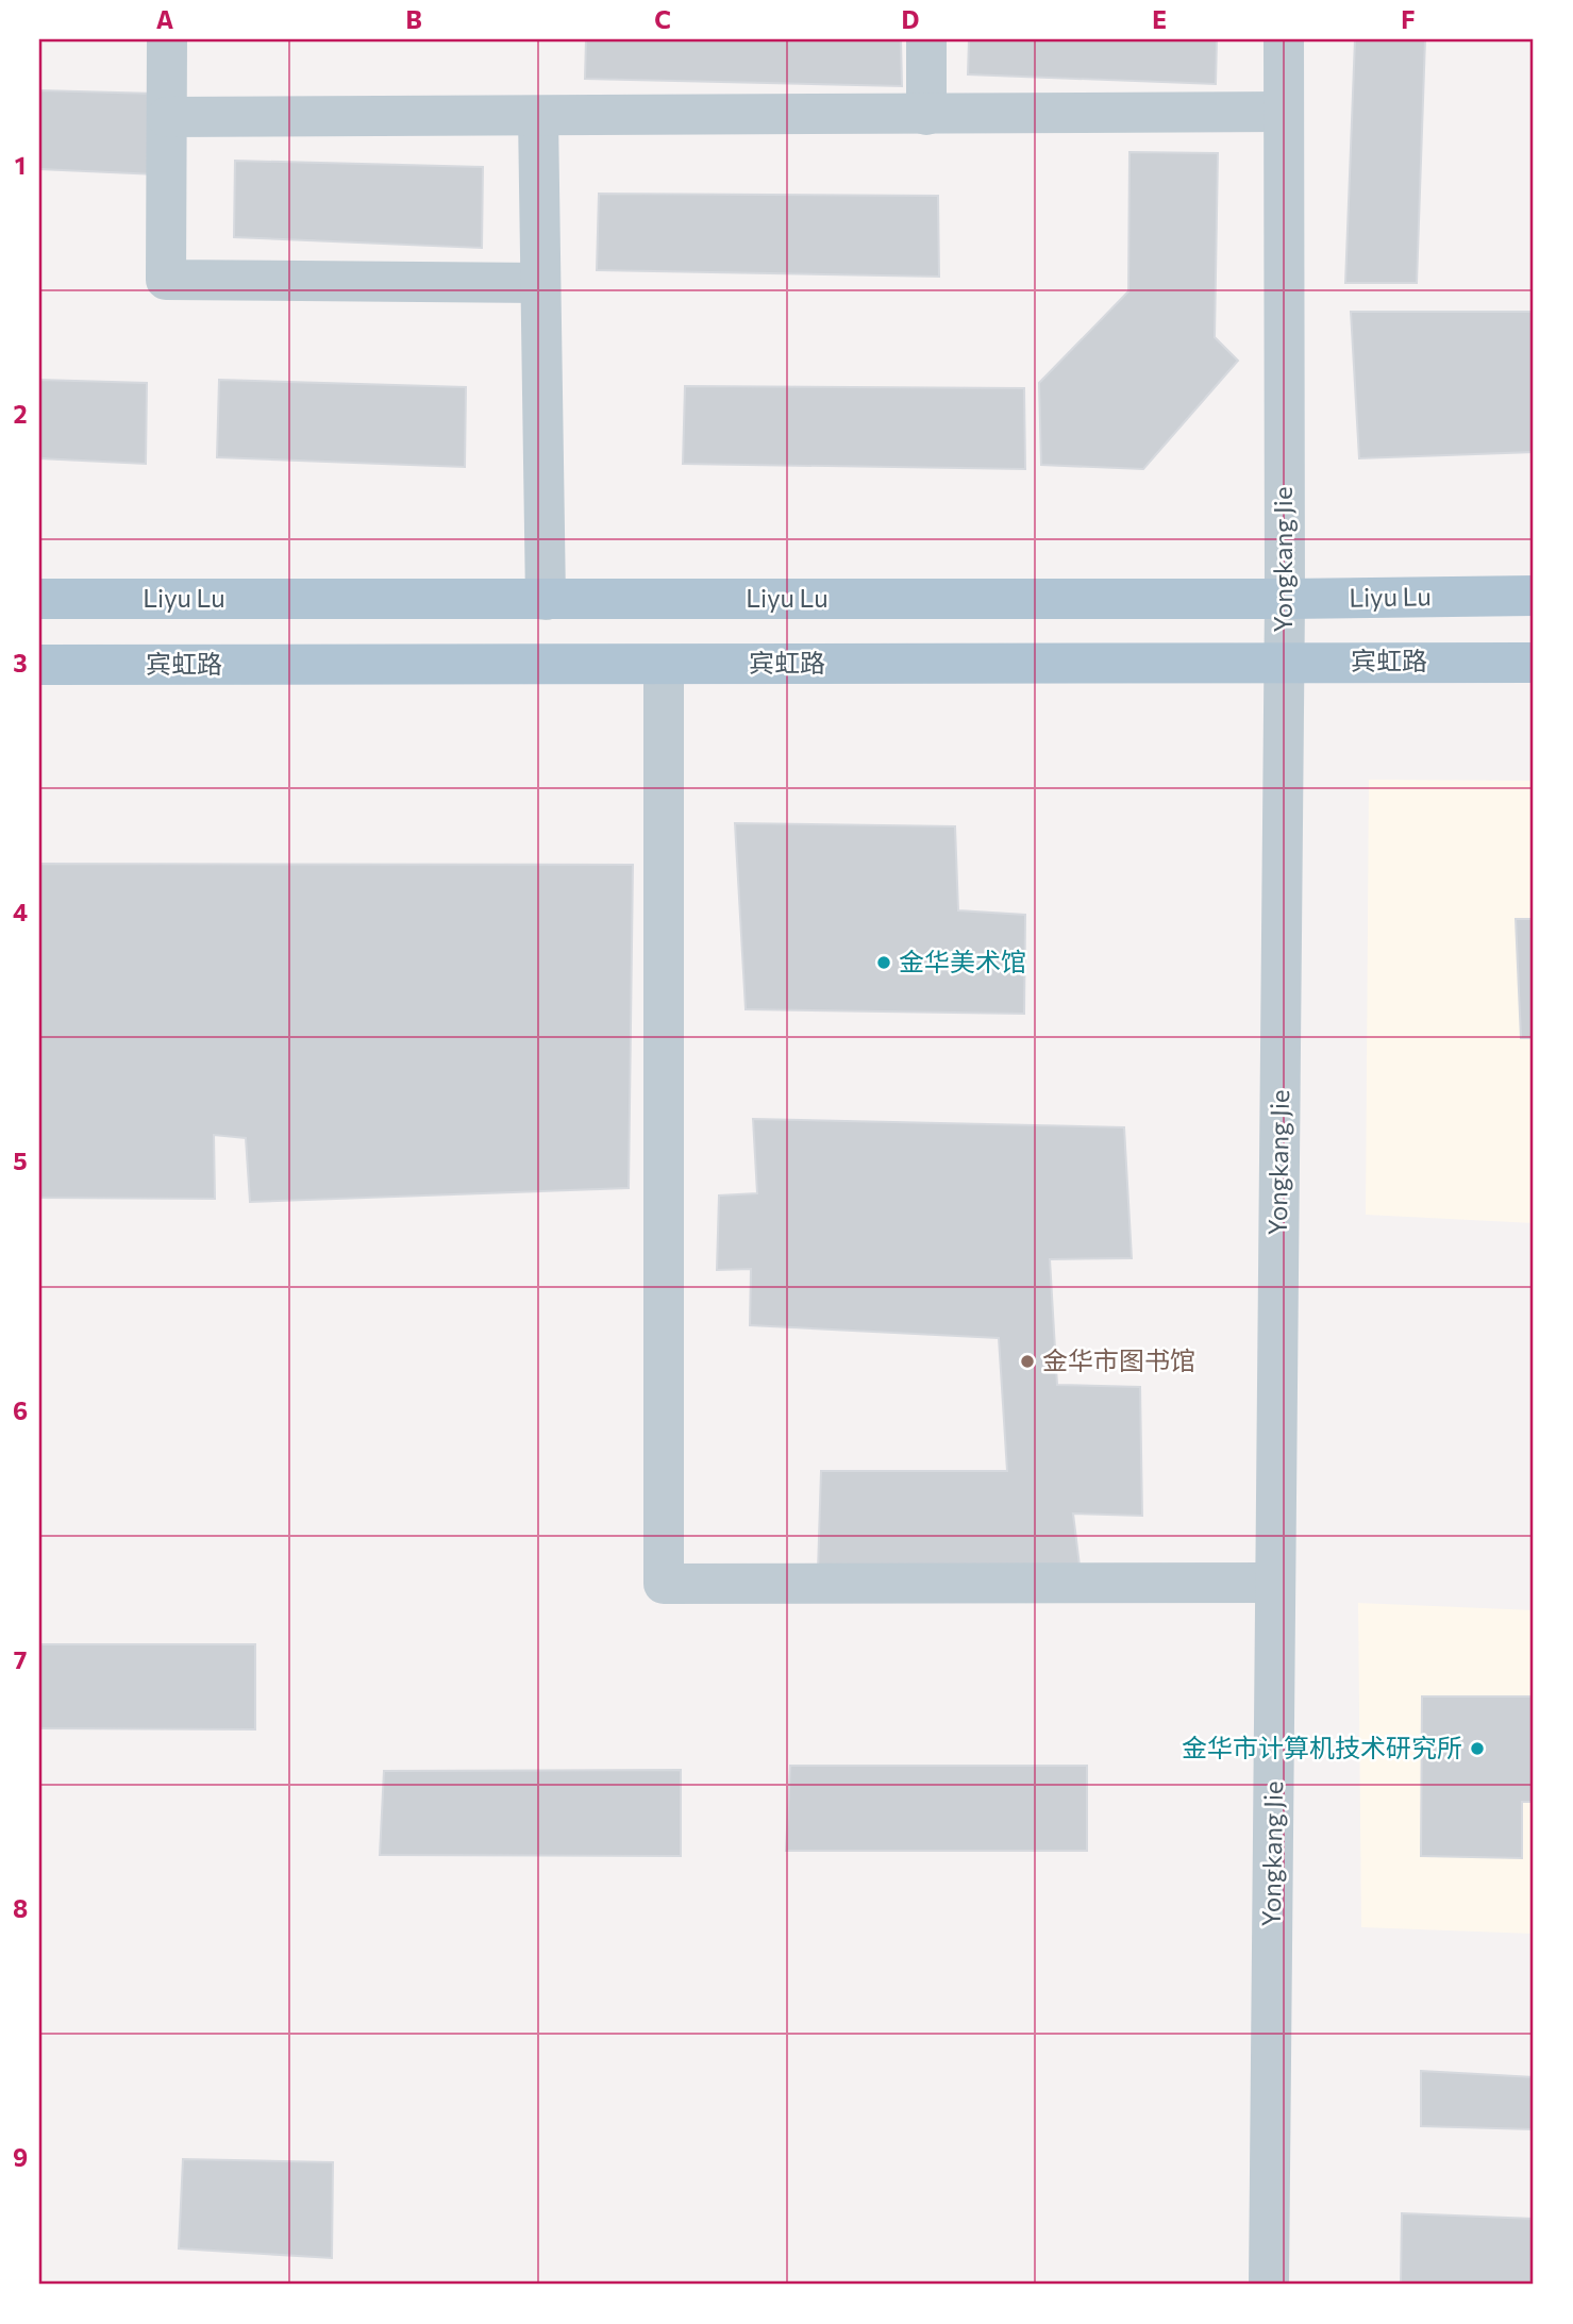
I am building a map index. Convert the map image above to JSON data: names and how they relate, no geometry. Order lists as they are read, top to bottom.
{
  "streets": {
    "main road": ["Liyu Lu", "宾虹路"],
    "street": ["Yongkang Jie"]
  },
  "crossings": [
    ["Yongkang Jie", "Liyu Lu"],
    ["Yongkang Jie", "宾虹路"]
  ],
  "places": ["金华美术馆", "金华市图书馆", "金华市计算机技术研究所"],
  "grid": {
    "columns": [
      "A",
      "B",
      "C",
      "D",
      "E",
      "F"
    ],
    "rows": [
      "1",
      "2",
      "3",
      "4",
      "5",
      "6",
      "7",
      "8",
      "9"
    ]
  }
}
